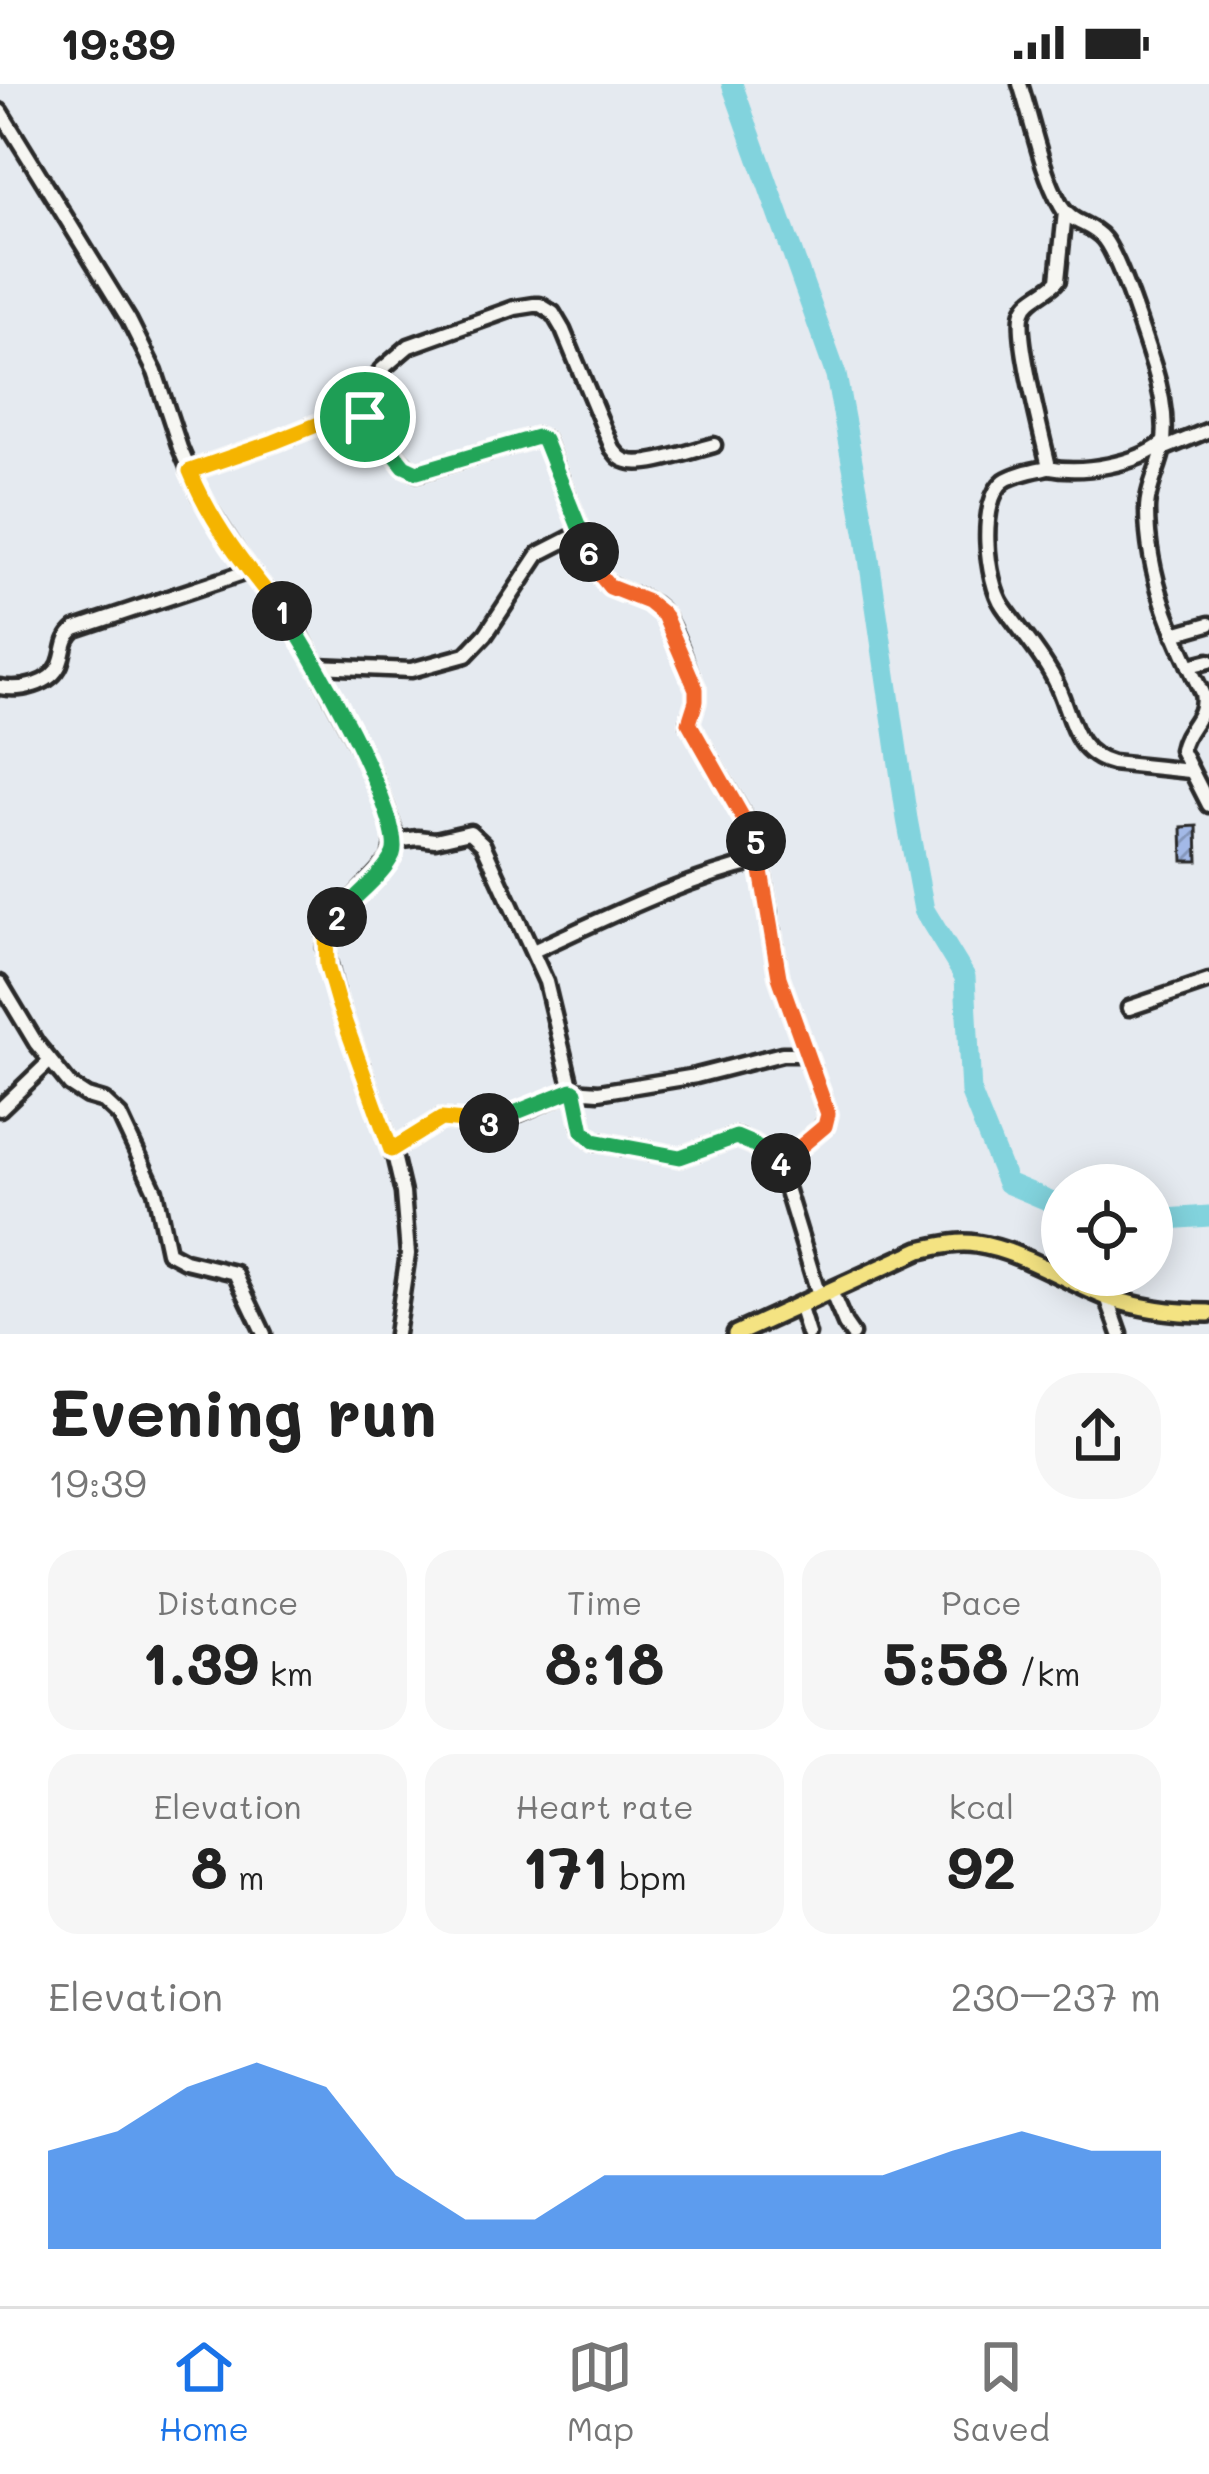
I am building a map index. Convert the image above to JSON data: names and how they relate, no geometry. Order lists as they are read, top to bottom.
{
  "page": {
    "status": "19:39",
    "pins": [
      "6",
      "1",
      "5",
      "2",
      "3",
      "4"
    ],
    "heading": ["Evening run", "19:39"],
    "stats": [
      ["Distance", "1.39 km"],
      ["Time", "8:18"],
      ["Pace", "5:58 /km"],
      ["Elevation", "8 m"],
      ["Heart rate", "171 bpm"],
      ["kcal", "92"]
    ],
    "chart": ["Elevation", "230–237 m"],
    "tabs": ["Home", "Map", "Saved"]
  }
}
